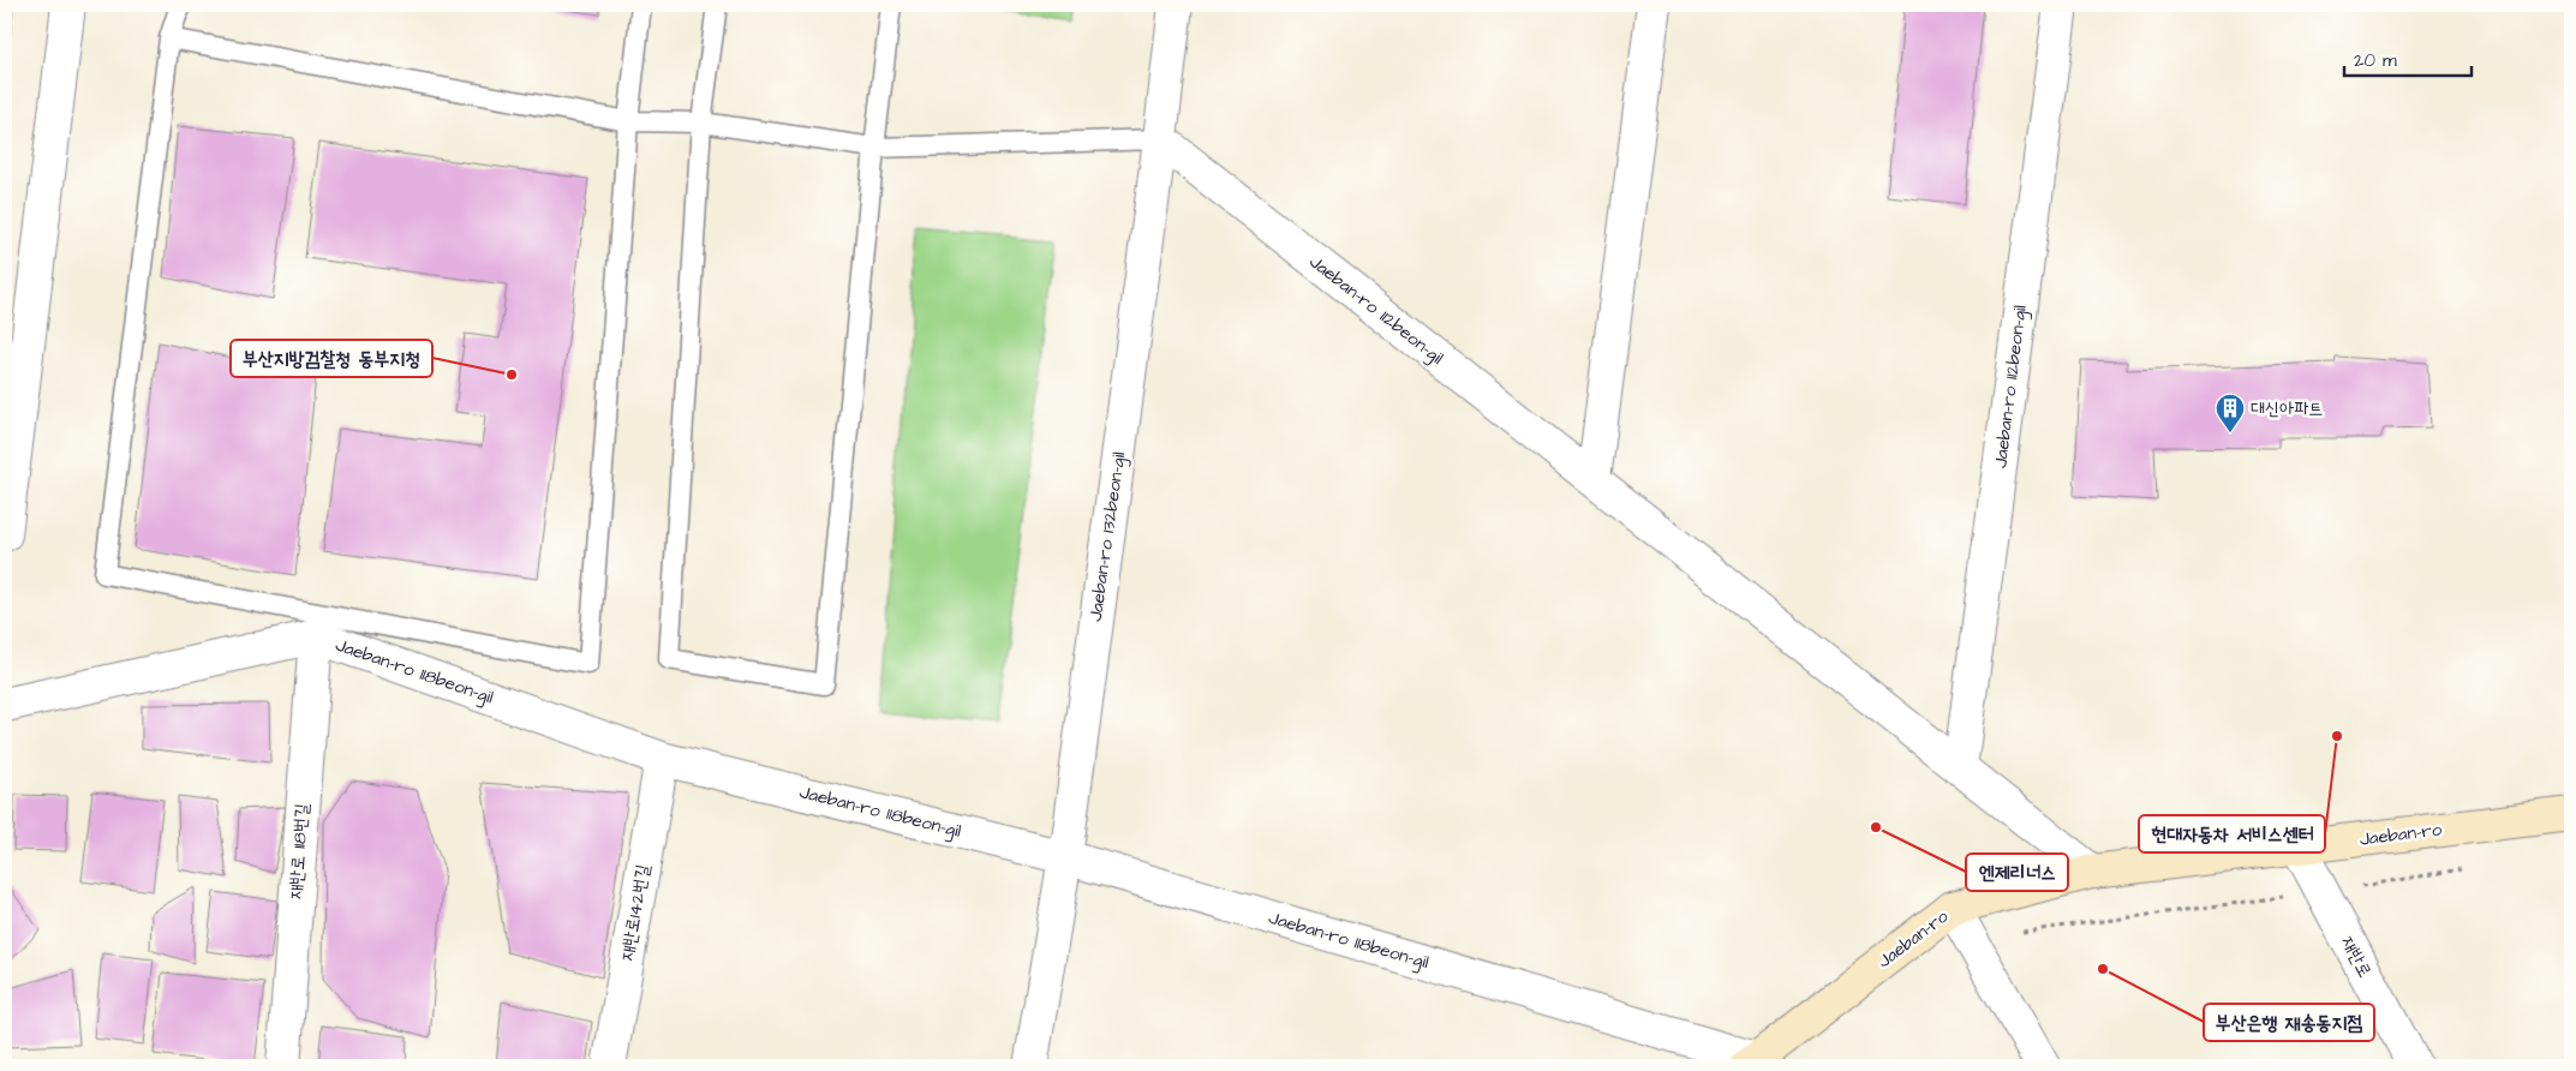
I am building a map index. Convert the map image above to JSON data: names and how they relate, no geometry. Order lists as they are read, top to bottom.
{
  "streets": {
    "main road": ["Jaeban-ro"],
    "street": [
      "Jaeban-ro 112beon-gil",
      "Jaeban-ro 132beon-gil",
      "Jaeban-ro 118beon-gil",
      "재반로 118번길",
      "재반로142번길",
      "재반로"
    ]
  },
  "crossings": [
    ["Jaeban-ro 112beon-gil", "Jaeban-ro 132beon-gil"],
    ["Jaeban-ro 112beon-gil", "Jaeban-ro"],
    ["Jaeban-ro 132beon-gil", "Jaeban-ro 118beon-gil"],
    ["Jaeban-ro 118beon-gil", "Jaeban-ro"],
    ["Jaeban-ro 118beon-gil", "재반로 118번길"],
    ["Jaeban-ro 118beon-gil", "재반로142번길"],
    ["Jaeban-ro", "재반로"]
  ],
  "places": {
    "other": [
      "부산지방검찰청 동부지청",
      "현대자동차 서비스센터",
      "엔제리너스",
      "부산은행 재송동지점"
    ],
    "building": ["대신아파트"]
  },
  "scale_bar": "20 m"
}
